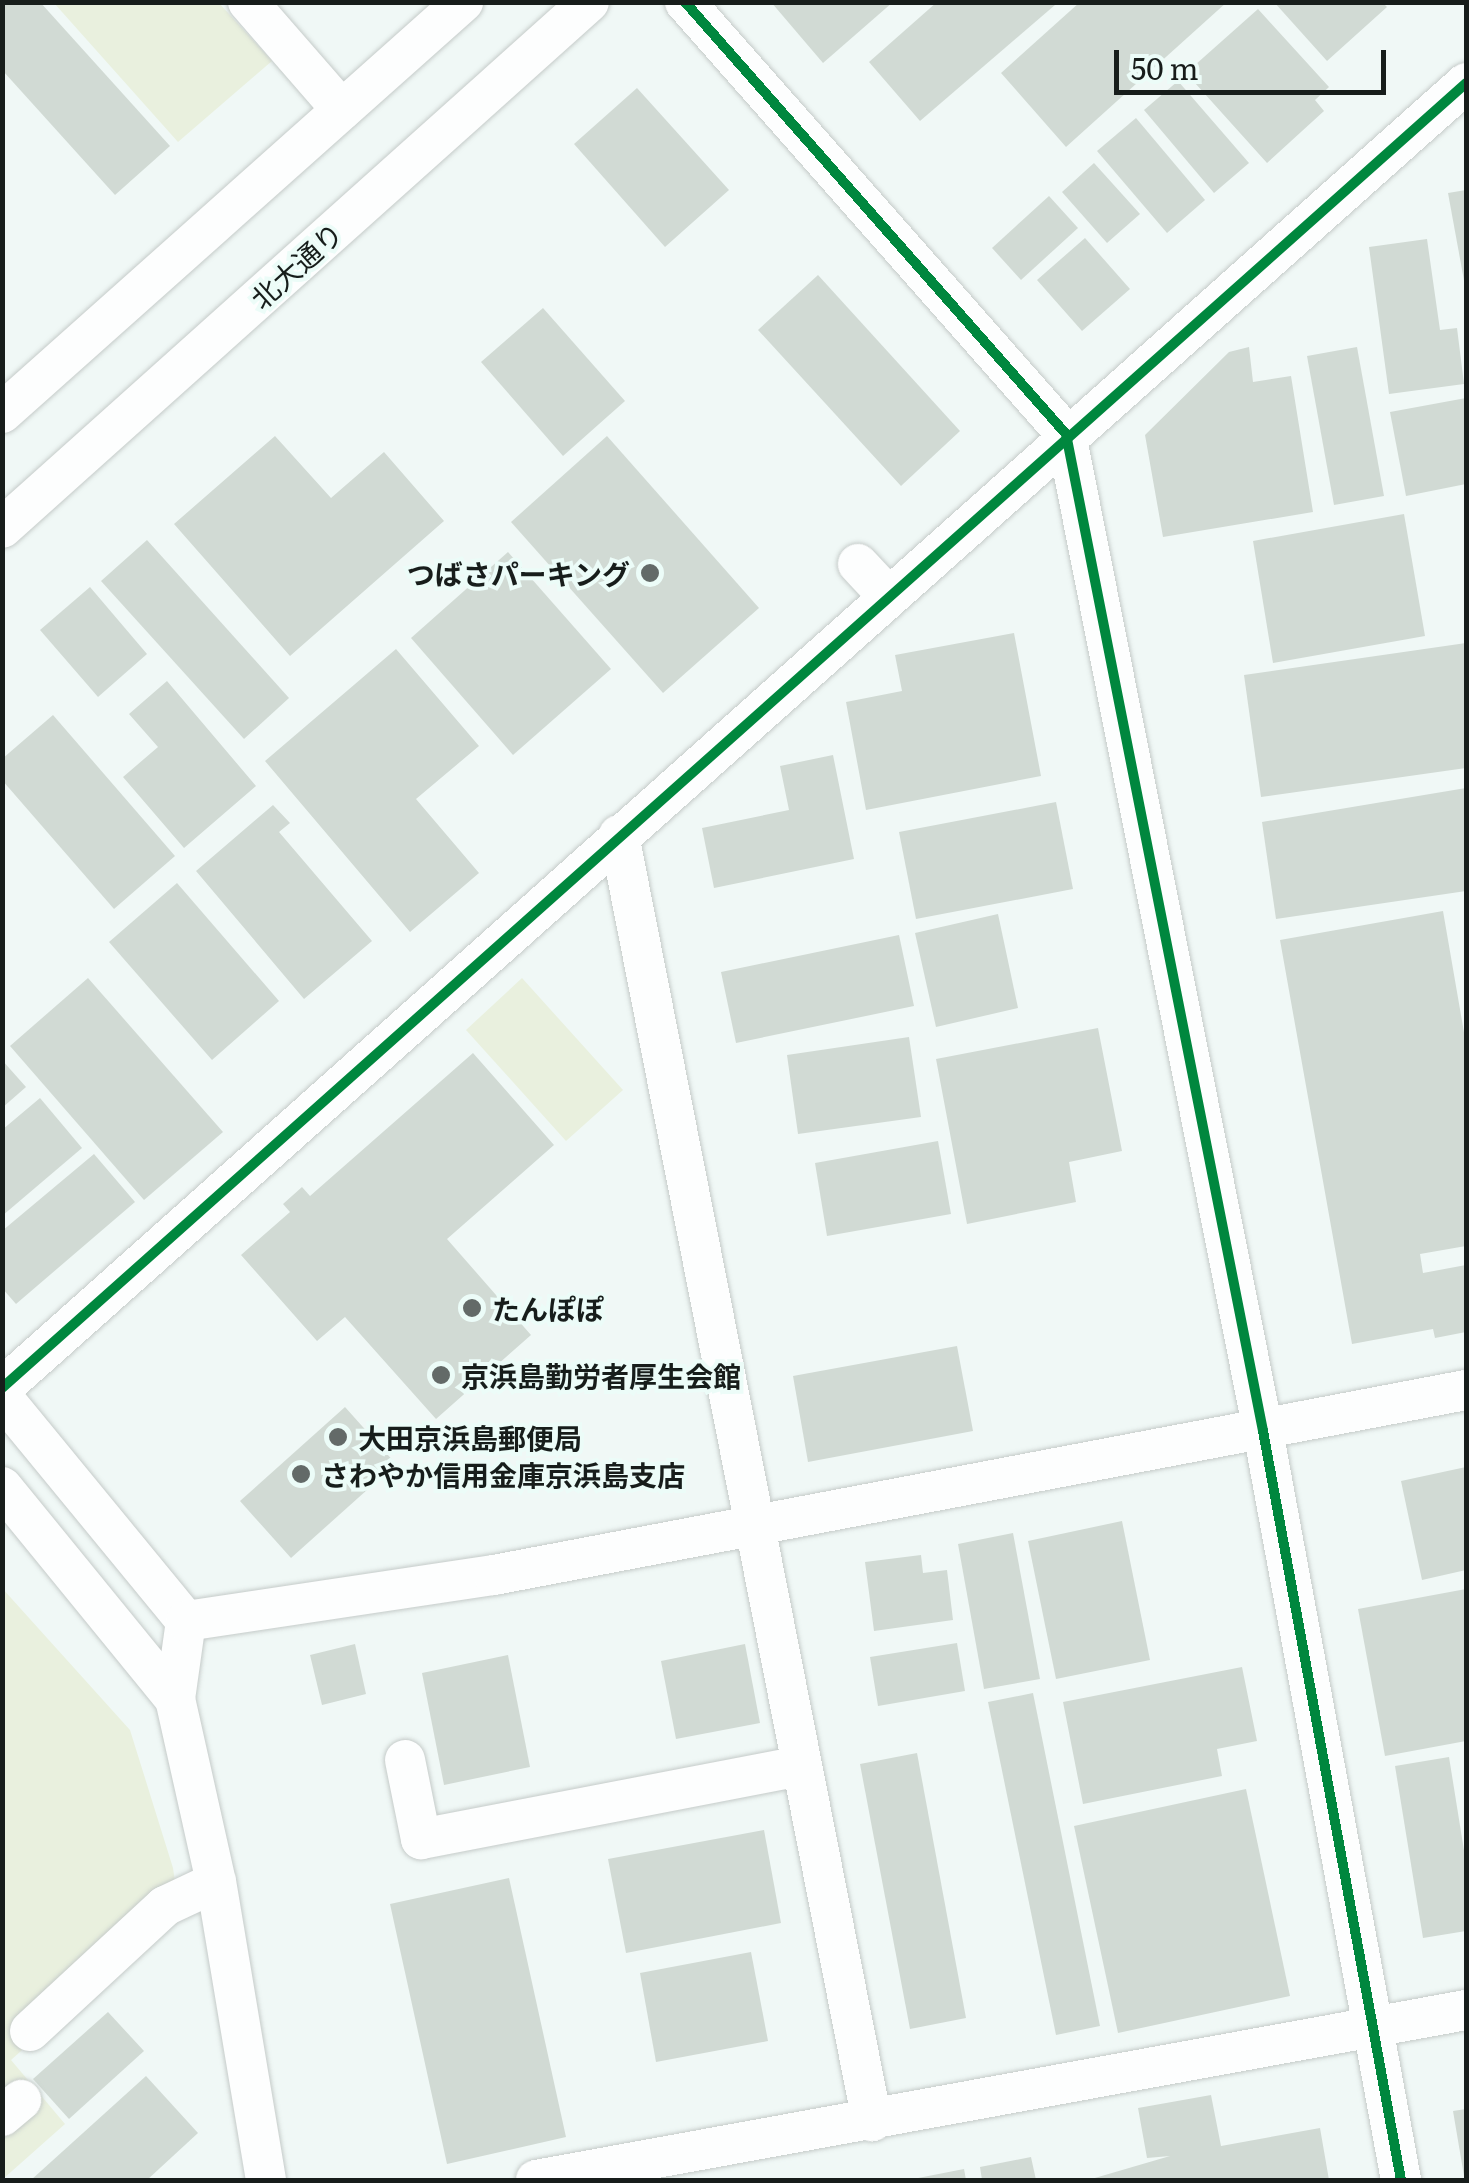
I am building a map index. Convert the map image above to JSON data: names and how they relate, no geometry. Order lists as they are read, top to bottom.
{
  "streets": {
    "street": ["北大通り"]
  },
  "places": [
    "つばさパーキング",
    "たんぽぽ",
    "京浜島勤労者厚生会館",
    "大田京浜島郵便局",
    "さわやか信用金庫京浜島支店"
  ],
  "scale_bar": "50 m"
}
